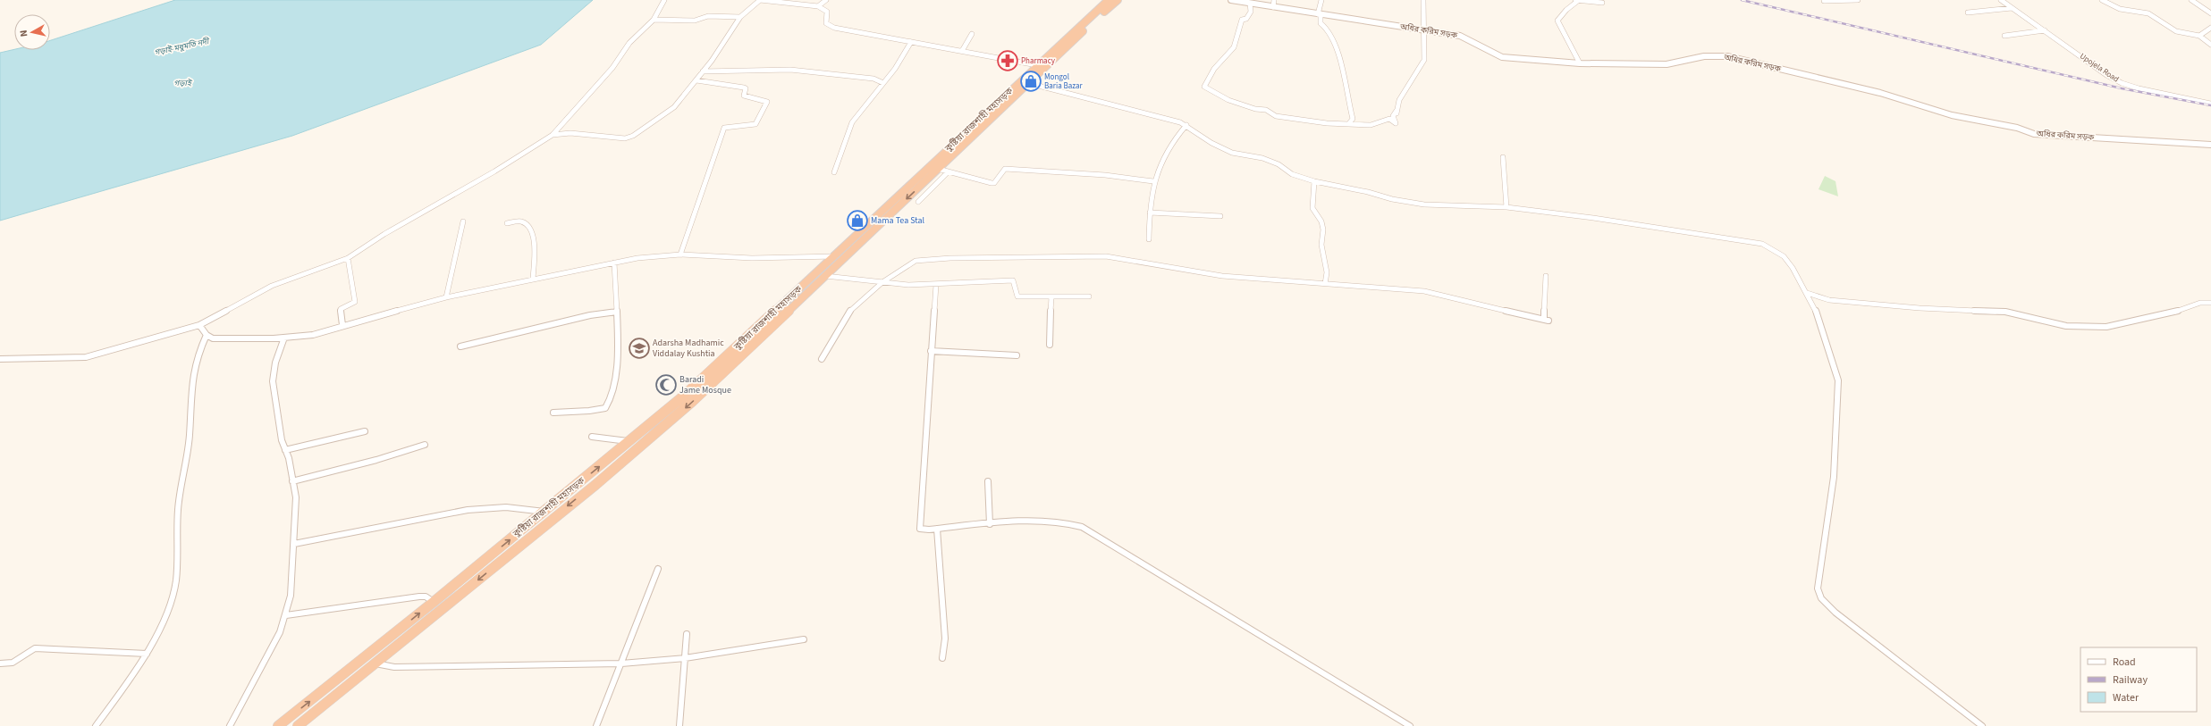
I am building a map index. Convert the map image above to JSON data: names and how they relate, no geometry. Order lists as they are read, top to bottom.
{
  "streets": {
    "highway": ["কুষ্টিয়া রাজশাহী মহাসড়ক"],
    "main road": ["অধির করিম সড়ক"],
    "street": ["Upojela Road"]
  },
  "water": ["গড়াই-মধুমতি নদী", "গড়াই"],
  "places": {
    "pharmacy": ["Pharmacy"],
    "shop": ["Mongol Baria Bazar", "Mama Tea Stal"],
    "school or university": ["Adarsha Madhamic Viddalay Kushtia"],
    "mosque": ["Baradi Jame Mosque"]
  },
  "legend": ["Road", "Railway", "Water"],
  "north": "left"
}
